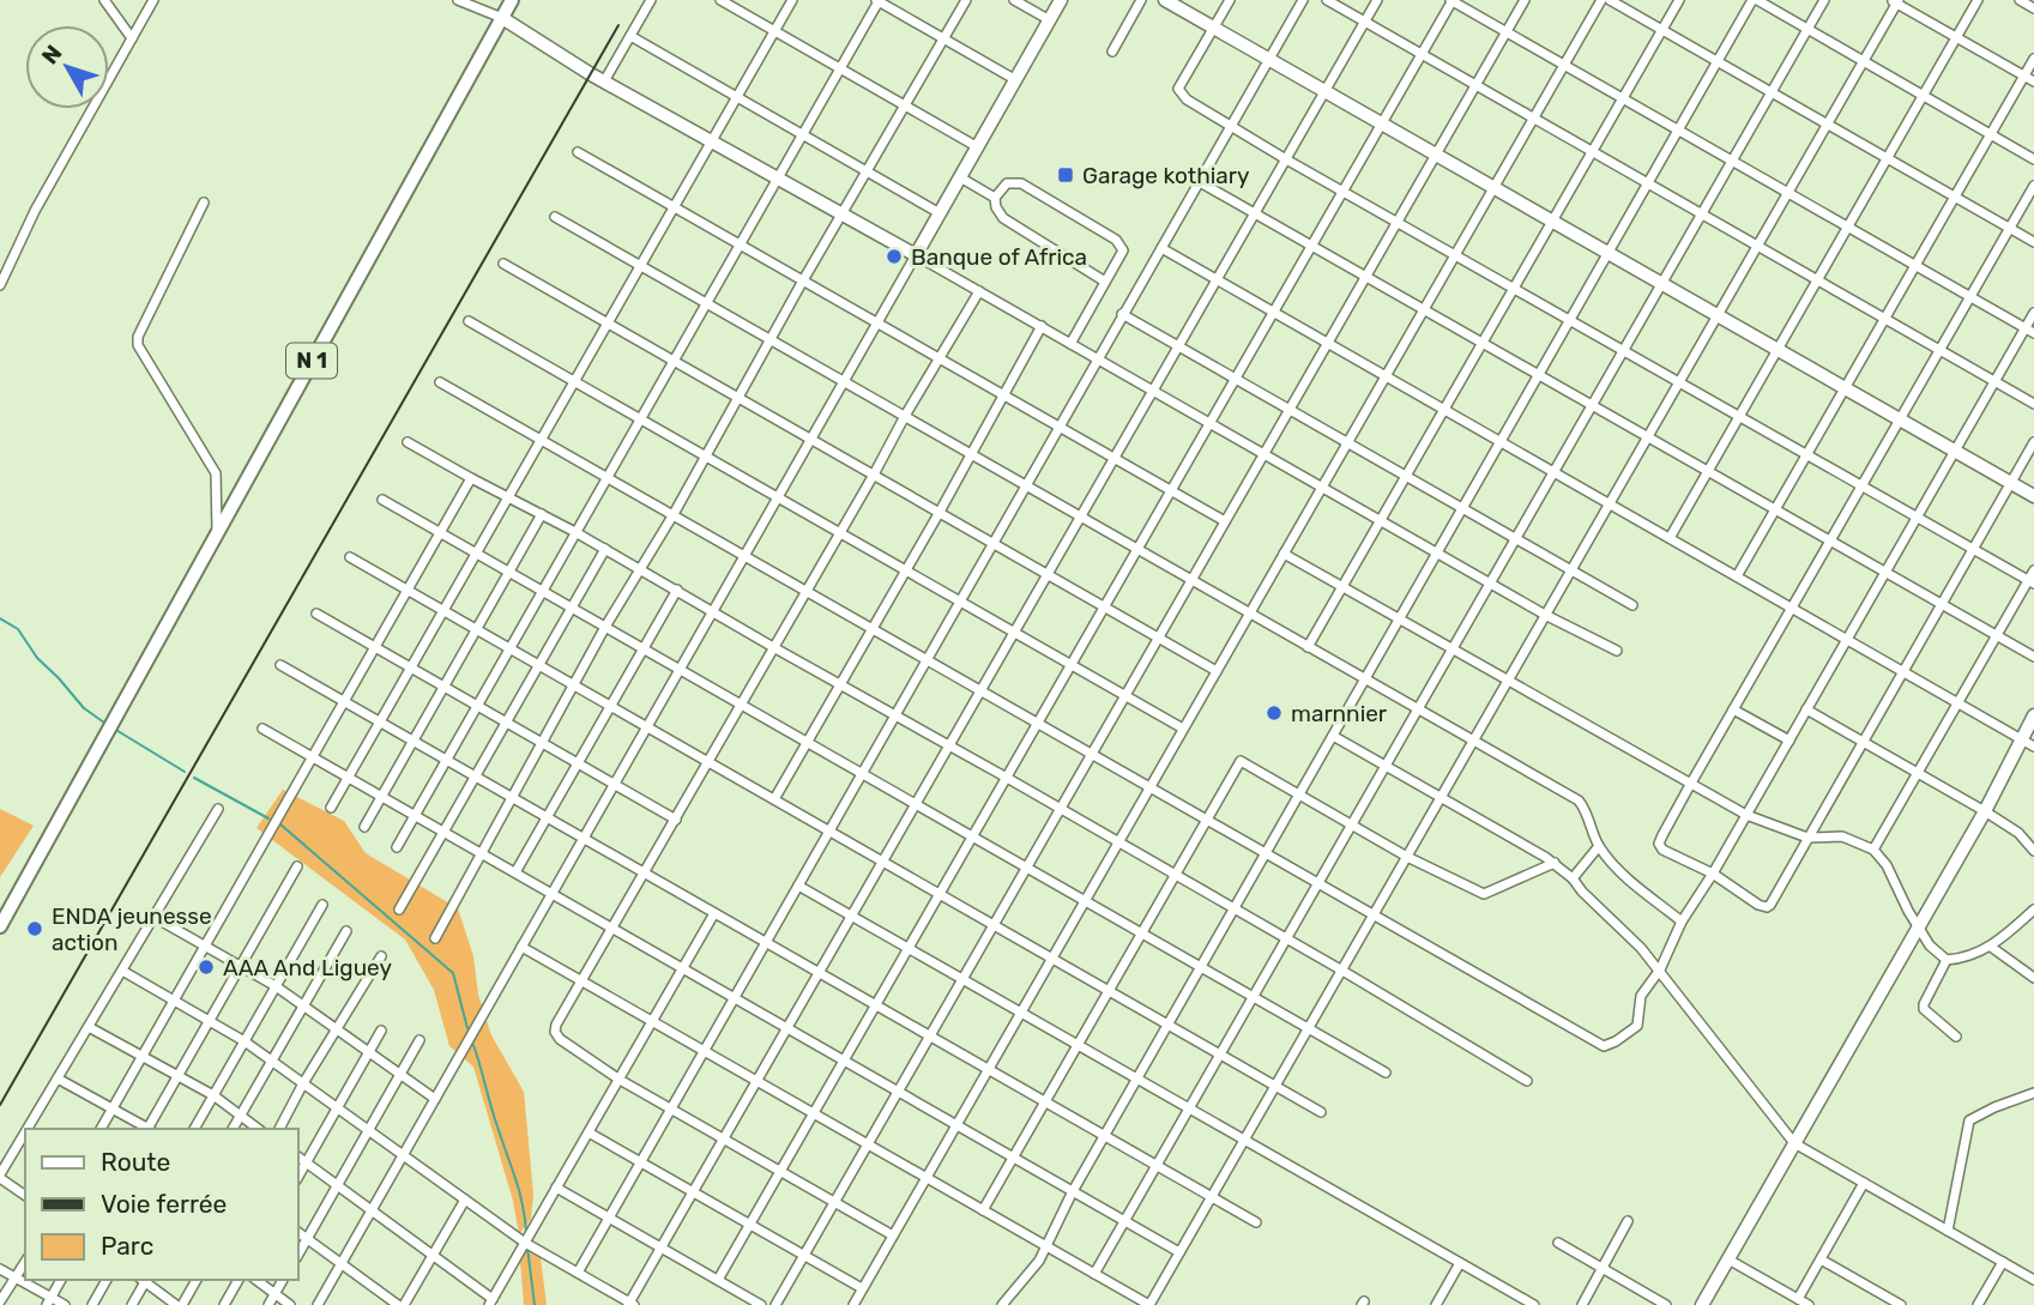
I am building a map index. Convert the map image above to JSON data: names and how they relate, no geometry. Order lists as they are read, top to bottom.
{
  "streets": {
    "highway": ["N 1"]
  },
  "places": {
    "transit": ["Garage kothiary"],
    "other": [
      "Banque of Africa",
      "marnnier",
      "ENDA jeunesse action",
      "AAA And Liguey"
    ]
  },
  "legend": ["Route", "Voie ferrée", "Parc"],
  "north": "top left"
}
